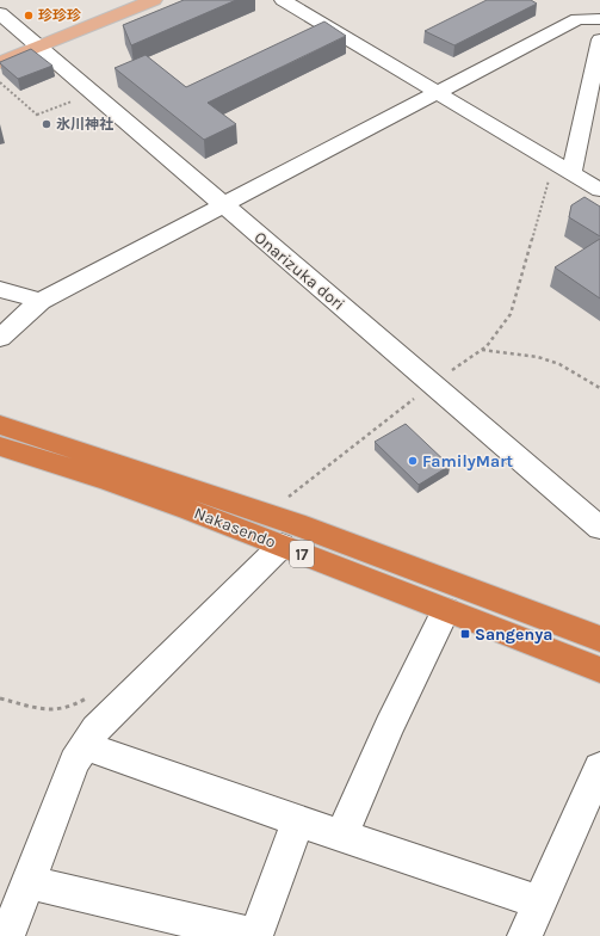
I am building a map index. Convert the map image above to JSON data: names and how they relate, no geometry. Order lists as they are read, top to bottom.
{
  "streets": {
    "highway": ["Nakasendo", "17"],
    "street": ["Onarizuka dori"]
  },
  "places": {
    "other": ["珍珍珍", "氷川神社", "FamilyMart"],
    "transit": ["Sangenya"]
  }
}
